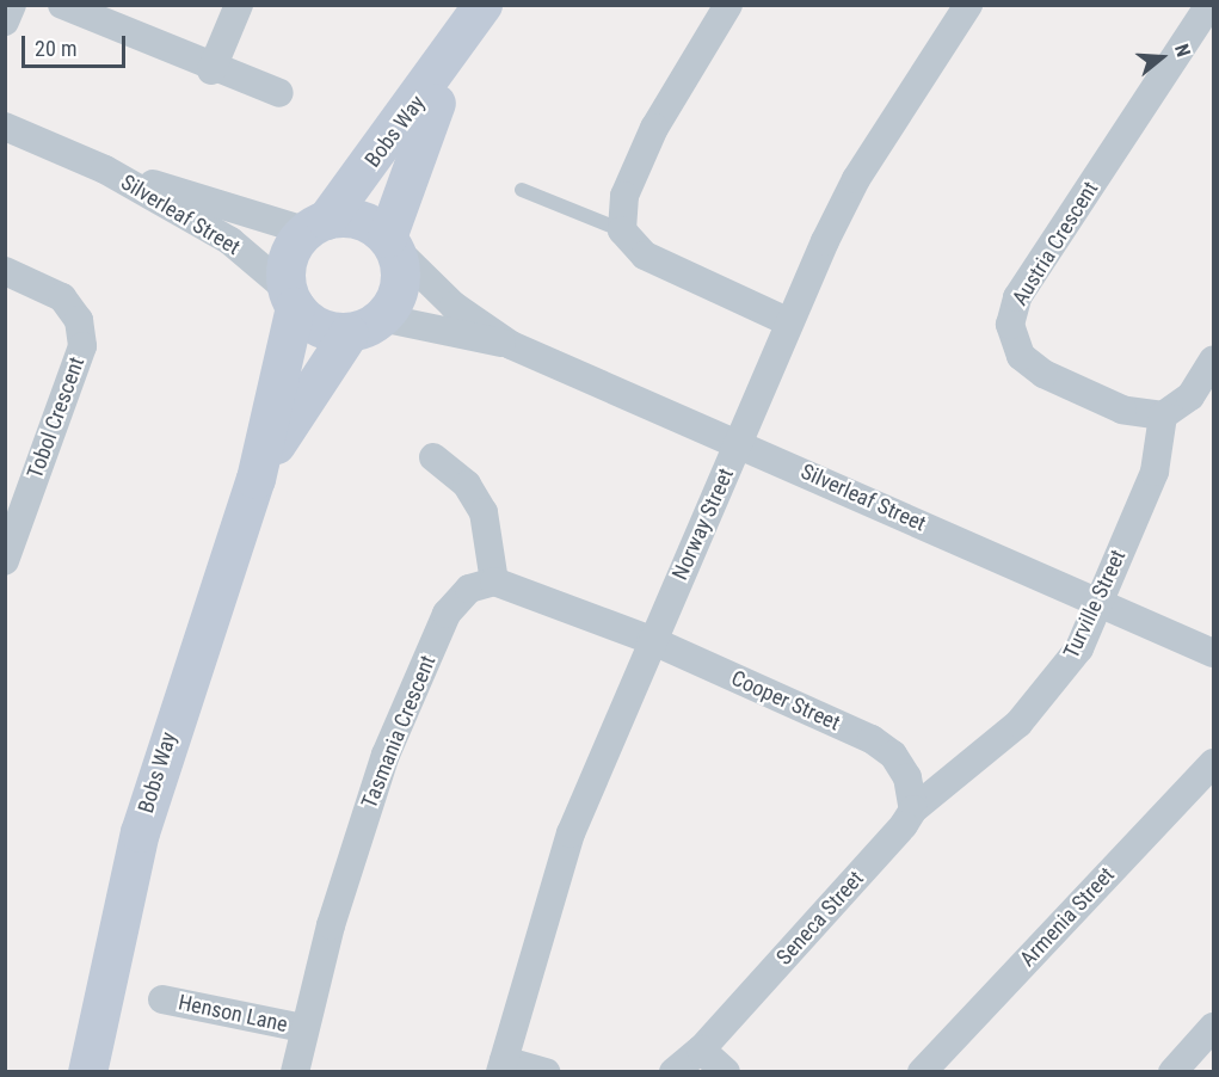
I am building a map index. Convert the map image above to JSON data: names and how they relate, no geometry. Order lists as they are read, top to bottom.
{
  "streets": {
    "street": [
      "Bobs Way",
      "Silverleaf Street",
      "Austria Crescent",
      "Tobol Crescent",
      "Norway Street",
      "Turville Street",
      "Cooper Street",
      "Tasmania Crescent",
      "Armenia Street",
      "Seneca Street",
      "Henson Lane"
    ]
  },
  "crossings": [
    ["Bobs Way", "Silverleaf Street"],
    ["Silverleaf Street", "Norway Street"],
    ["Silverleaf Street", "Turville Street"],
    ["Austria Crescent", "Turville Street"],
    ["Norway Street", "Cooper Street"],
    ["Turville Street", "Cooper Street"],
    ["Turville Street", "Seneca Street"],
    ["Cooper Street", "Seneca Street"],
    ["Tasmania Crescent", "Henson Lane"]
  ],
  "scale_bar": "20 m",
  "north": "right"
}
